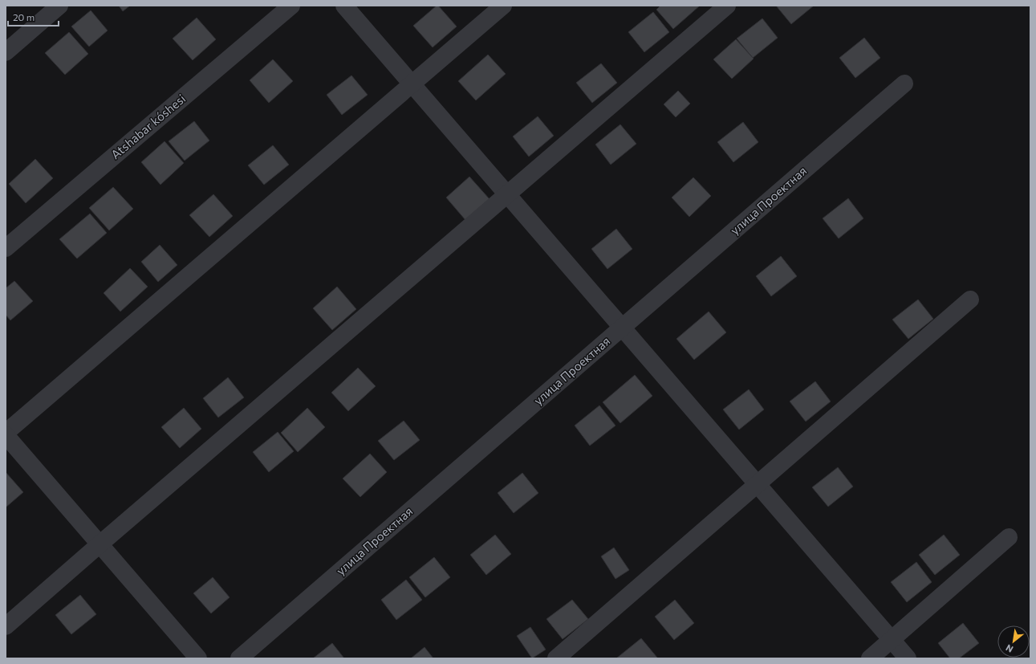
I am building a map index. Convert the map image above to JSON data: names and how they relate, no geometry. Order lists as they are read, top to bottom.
{
  "streets": {
    "street": ["Atshabar kóshesi", "улица Проектная"]
  },
  "scale_bar": "20 m",
  "north": "bottom left"
}
